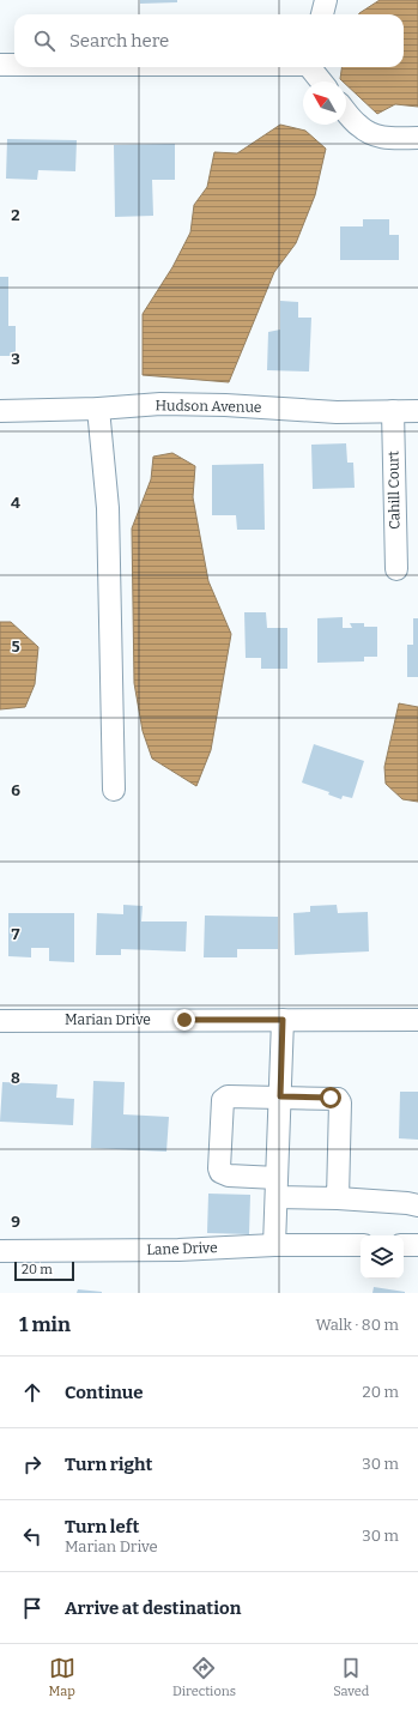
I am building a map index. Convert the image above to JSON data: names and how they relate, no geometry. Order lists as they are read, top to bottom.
{
  "streets": {
    "street": [
      "Hudson Avenue",
      "Cahill Court",
      "Marian Drive",
      "Lane Drive"
    ]
  },
  "crossings": [
    ["Hudson Avenue", "Cahill Court"]
  ],
  "scale_bar": "20 m",
  "north": "top left",
  "page": {
    "search": "Search here",
    "scale": "20 m",
    "heading": ["1 min", "Walk · 80 m"],
    "list": [
      ["Continue", "20 m"],
      ["Turn right", "30 m"],
      ["Turn left", "Marian Drive", "30 m"],
      "Arrive at destination"
    ],
    "nav": ["Map", "Directions", "Saved"]
  },
  "grid": {
    "rows": [
      "2",
      "3",
      "4",
      "5",
      "6",
      "7",
      "8",
      "9"
    ]
  }
}
